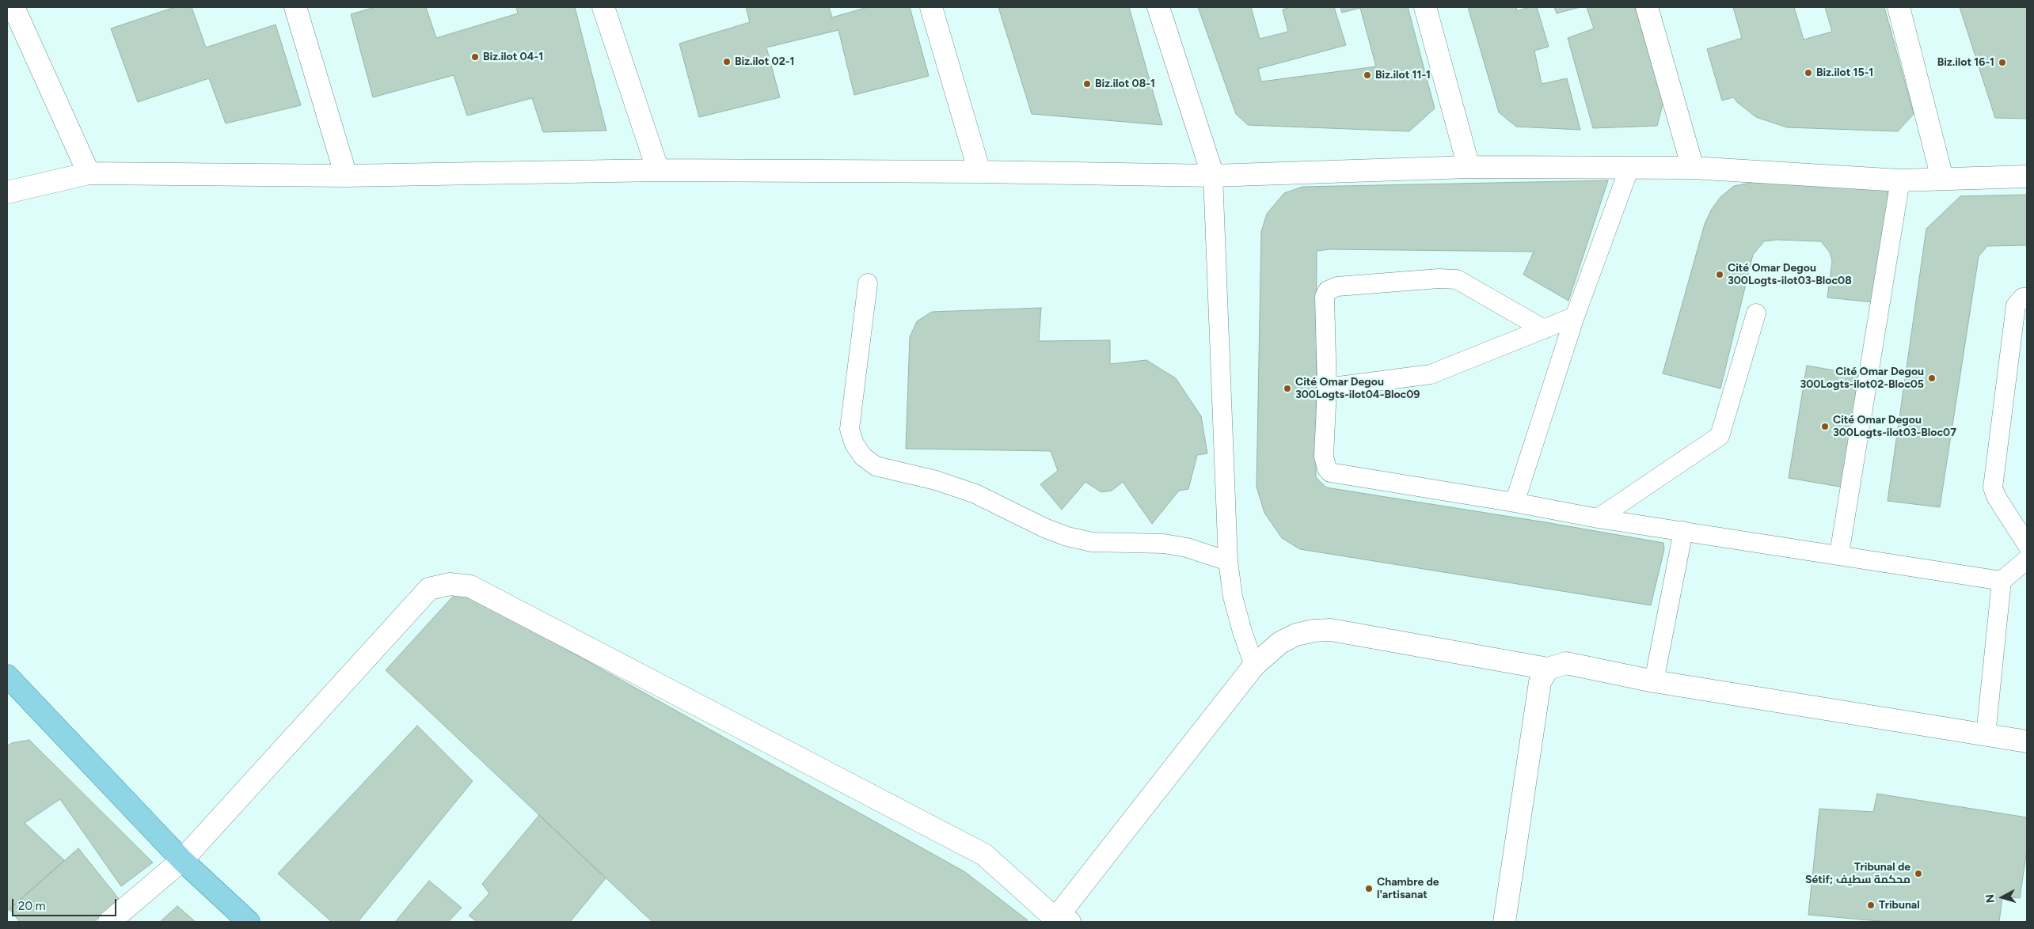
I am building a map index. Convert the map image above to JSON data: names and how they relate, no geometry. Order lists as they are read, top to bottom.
{
  "places": [
    "Biz.ilot 04-1",
    "Biz.ilot 02-1",
    "Biz.ilot 16-1",
    "Biz.ilot 15-1",
    "Biz.ilot 11-1",
    "Biz.ilot 08-1",
    "Cité Omar Degou 300Logts-ilot03-Bloc08",
    "Cité Omar Degou 300Logts-ilot02-Bloc05",
    "Cité Omar Degou 300Logts-ilot04-Bloc09",
    "Cité Omar Degou 300Logts-ilot03-Bloc07",
    "Tribunal de Sétif; محكمة سطيف",
    "Chambre de l'artisanat",
    "Tribunal"
  ],
  "scale_bar": "20 m",
  "north": "left"
}
